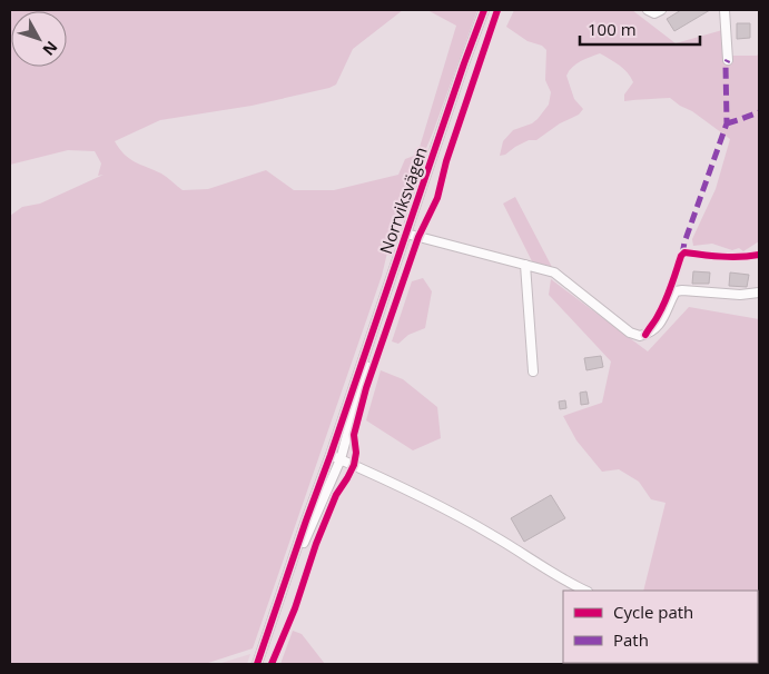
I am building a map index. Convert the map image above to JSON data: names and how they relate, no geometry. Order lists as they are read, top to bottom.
{
  "streets": {
    "street": ["Norrviksvägen"]
  },
  "legend": ["Cycle path", "Path"],
  "scale_bar": "100 m",
  "north": "bottom right"
}
